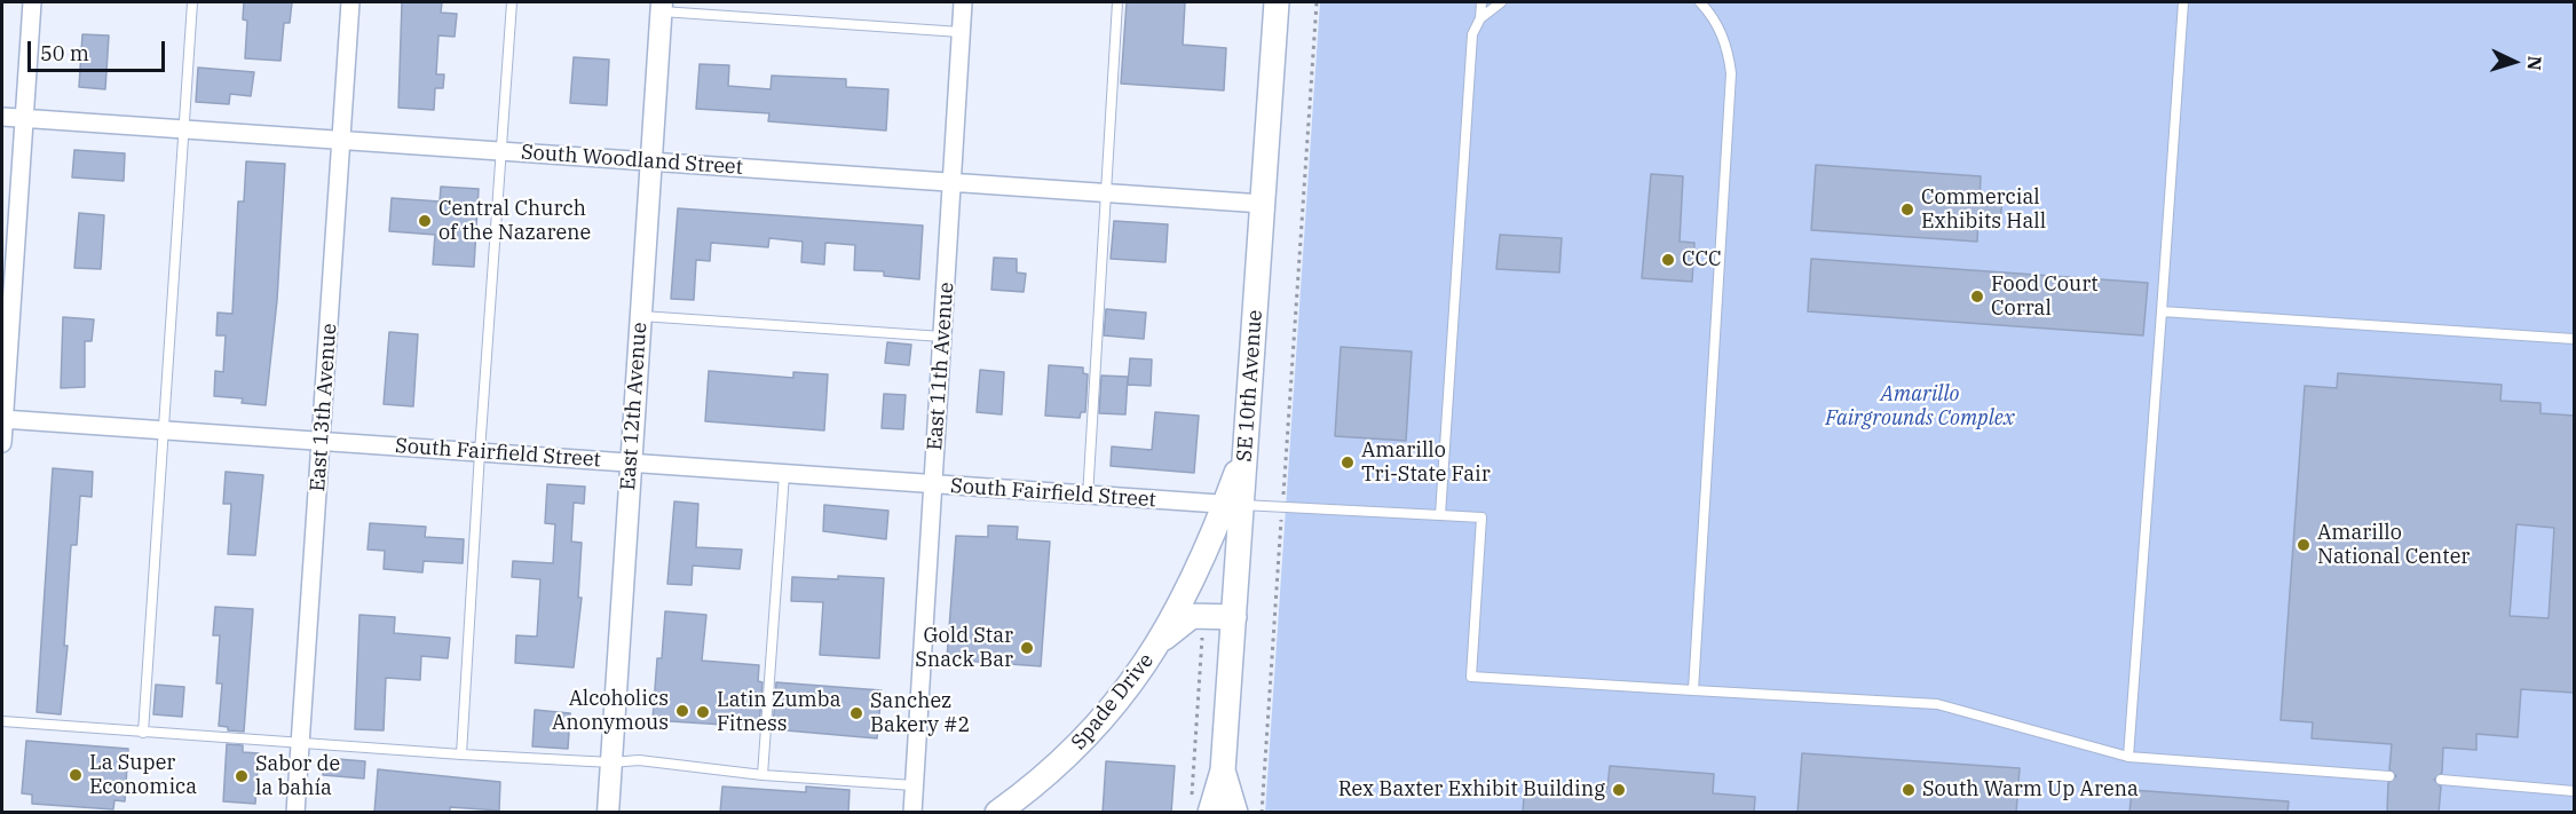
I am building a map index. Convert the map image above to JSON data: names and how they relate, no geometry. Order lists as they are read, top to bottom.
{
  "streets": {
    "main road": ["SE 10th Avenue", "Spade Drive"],
    "street": [
      "South Woodland Street",
      "East 11th Avenue",
      "East 12th Avenue",
      "East 13th Avenue",
      "South Fairfield Street"
    ]
  },
  "crossings": [
    ["South Woodland Street", "East 11th Avenue"],
    ["South Woodland Street", "SE 10th Avenue"],
    ["South Woodland Street", "East 12th Avenue"],
    ["South Woodland Street", "East 13th Avenue"],
    ["East 11th Avenue", "South Fairfield Street"],
    ["SE 10th Avenue", "Spade Drive"],
    ["East 12th Avenue", "South Fairfield Street"],
    ["East 13th Avenue", "South Fairfield Street"],
    ["South Fairfield Street", "Spade Drive"]
  ],
  "parks": ["Amarillo Fairgrounds Complex"],
  "places": [
    "Commercial Exhibits Hall",
    "Central Church of the Nazarene",
    "CCC",
    "Food Court Corral",
    "Amarillo Tri-State Fair",
    "Amarillo National Center",
    "Gold Star Snack Bar",
    "Alcoholics Anonymous",
    "Latin Zumba Fitness",
    "Sanchez Bakery #2",
    "La Super Economica",
    "Sabor de la bahía",
    "Rex Baxter Exhibit Building",
    "South Warm Up Arena"
  ],
  "scale_bar": "50 m",
  "north": "right"
}
